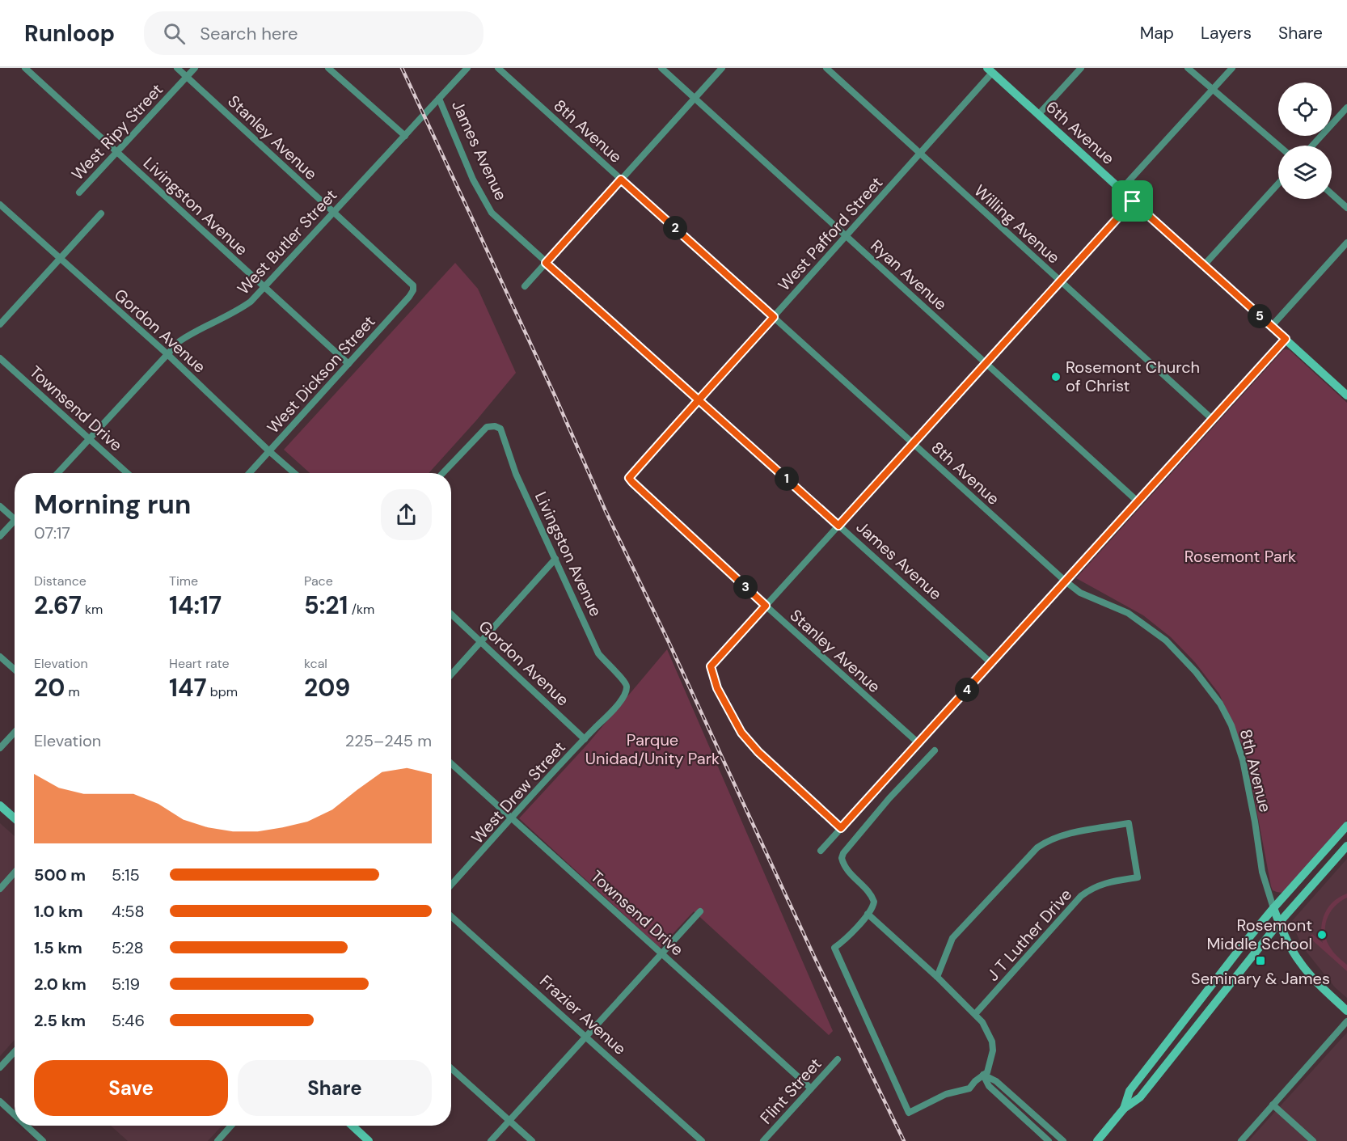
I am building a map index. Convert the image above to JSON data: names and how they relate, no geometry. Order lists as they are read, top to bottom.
{
  "streets": {
    "main road": ["6th Avenue"],
    "street": [
      "8th Avenue",
      "West Ripy Street",
      "Stanley Avenue",
      "James Avenue",
      "Livingston Avenue",
      "Willing Avenue",
      "West Pafford Street",
      "West Butler Street",
      "Ryan Avenue",
      "Gordon Avenue",
      "West Dickson Street",
      "Townsend Drive",
      "West Drew Street",
      "J T Luther Drive",
      "Frazier Avenue",
      "Flint Street"
    ]
  },
  "crossings": [
    ["8th Avenue", "West Pafford Street"],
    ["West Ripy Street", "Stanley Avenue"],
    ["West Ripy Street", "Livingston Avenue"],
    ["6th Avenue", "West Pafford Street"],
    ["Stanley Avenue", "West Pafford Street"],
    ["Stanley Avenue", "West Butler Street"],
    ["Stanley Avenue", "West Dickson Street"],
    ["James Avenue", "West Pafford Street"],
    ["James Avenue", "West Butler Street"],
    ["Livingston Avenue", "West Butler Street"],
    ["Livingston Avenue", "West Dickson Street"],
    ["Livingston Avenue", "West Drew Street"],
    ["Willing Avenue", "West Pafford Street"],
    ["West Pafford Street", "Ryan Avenue"],
    ["West Butler Street", "Gordon Avenue"],
    ["West Butler Street", "Townsend Drive"],
    ["Gordon Avenue", "West Dickson Street"],
    ["Gordon Avenue", "West Drew Street"],
    ["Townsend Drive", "West Drew Street"],
    ["Townsend Drive", "Flint Street"]
  ],
  "parks": ["Rosemont Park", "Parque Unidad/Unity Park"],
  "places": {
    "other": ["Rosemont Church of Christ", "Rosemont Middle School"],
    "transit": ["Seminary & James"]
  },
  "page": {
    "header": "Runloop",
    "search": "Search here",
    "nav": ["Map", "Layers", "Share"],
    "pins": [
      "2",
      "5",
      "1",
      "3",
      "4"
    ],
    "heading": ["Morning run", "07:17"],
    "stats": [
      ["Distance", "2.67 km"],
      ["Time", "14:17"],
      ["Pace", "5:21 /km"],
      ["Elevation", "20 m"],
      ["Heart rate", "147 bpm"],
      ["kcal", "209"]
    ],
    "chart": ["Elevation", "225–245 m"],
    "list": [
      {
        "name": "500 m",
        "note": "5:15"
      },
      {
        "name": "1.0 km",
        "note": "4:58"
      },
      {
        "name": "1.5 km",
        "note": "5:28"
      },
      {
        "name": "2.0 km",
        "note": "5:19"
      },
      {
        "name": "2.5 km",
        "note": "5:46"
      }
    ],
    "buttons": ["Save", "Share"]
  }
}
